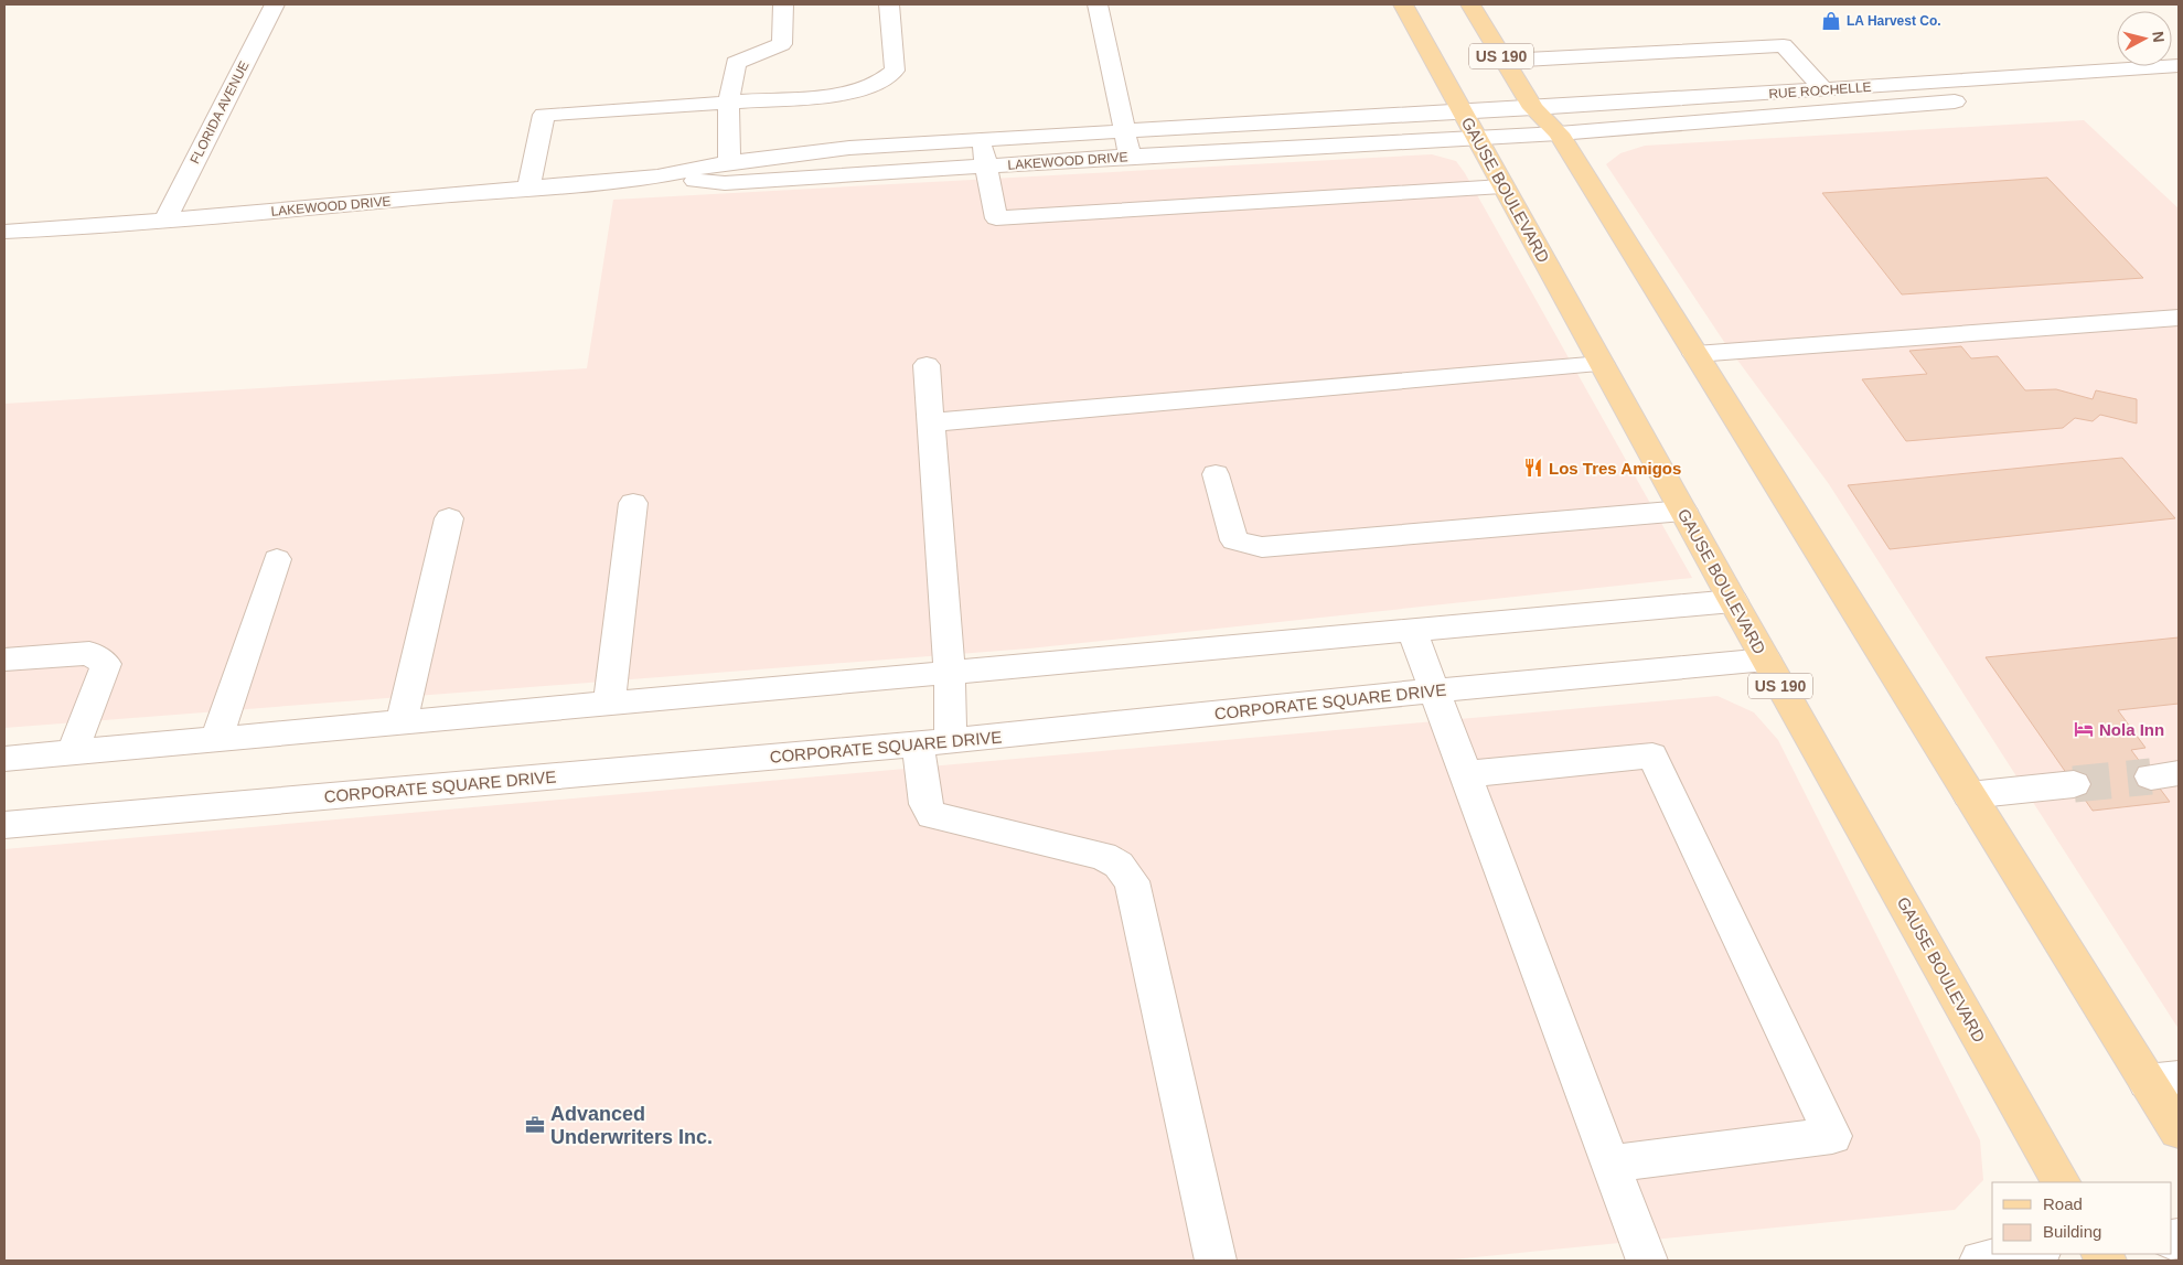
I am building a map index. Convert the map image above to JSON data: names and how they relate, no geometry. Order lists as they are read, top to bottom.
{
  "streets": {
    "main road": ["US 190", "GAUSE BOULEVARD"],
    "street": [
      "RUE ROCHELLE",
      "FLORIDA AVENUE",
      "LAKEWOOD DRIVE",
      "CORPORATE SQUARE DRIVE"
    ]
  },
  "crossings": [
    ["US 190", "RUE ROCHELLE"],
    ["RUE ROCHELLE", "LAKEWOOD DRIVE"],
    ["RUE ROCHELLE", "GAUSE BOULEVARD"],
    ["FLORIDA AVENUE", "LAKEWOOD DRIVE"],
    ["LAKEWOOD DRIVE", "GAUSE BOULEVARD"],
    ["GAUSE BOULEVARD", "CORPORATE SQUARE DRIVE"]
  ],
  "places": {
    "shop": ["LA Harvest Co."],
    "restaurant": ["Los Tres Amigos"],
    "hotel": ["Nola Inn"],
    "office": ["Advanced Underwriters Inc."]
  },
  "legend": ["Road", "Building"],
  "north": "right"
}
